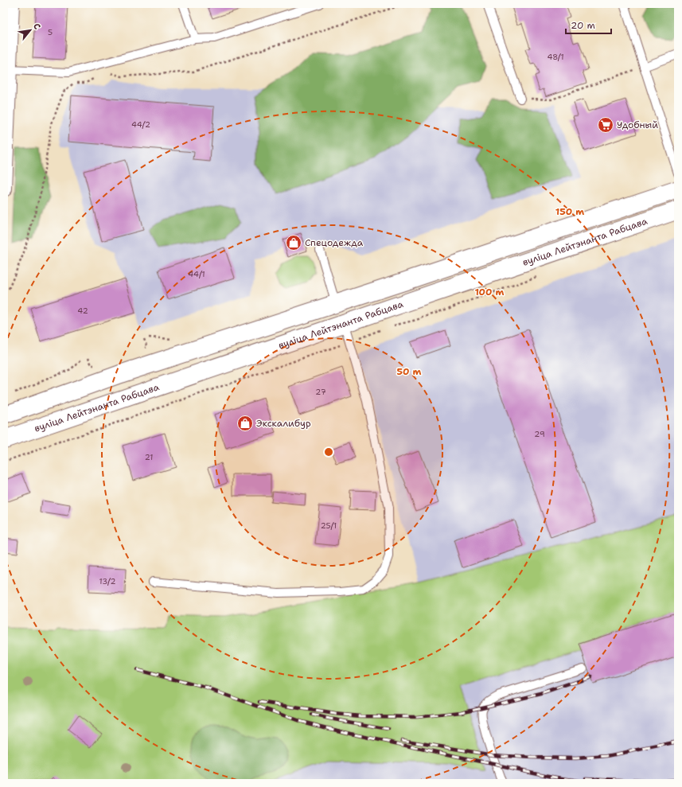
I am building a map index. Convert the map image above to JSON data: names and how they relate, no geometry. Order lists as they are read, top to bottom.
{
  "streets": {
    "highway": ["вуліца Лейтэнанта Рабцава"]
  },
  "places": {
    "supermarket": ["Удобный"],
    "shop": ["Спецодежда", "Экскалибур"]
  },
  "house_numbers": [
    "5",
    "48/1",
    "44/2",
    "44/1",
    "42",
    "27",
    "29",
    "21",
    "25/1",
    "13/2"
  ],
  "scale_bar": "20 m",
  "north": "top right",
  "rings": ["150 m", "100 m", "50 m"]
}
